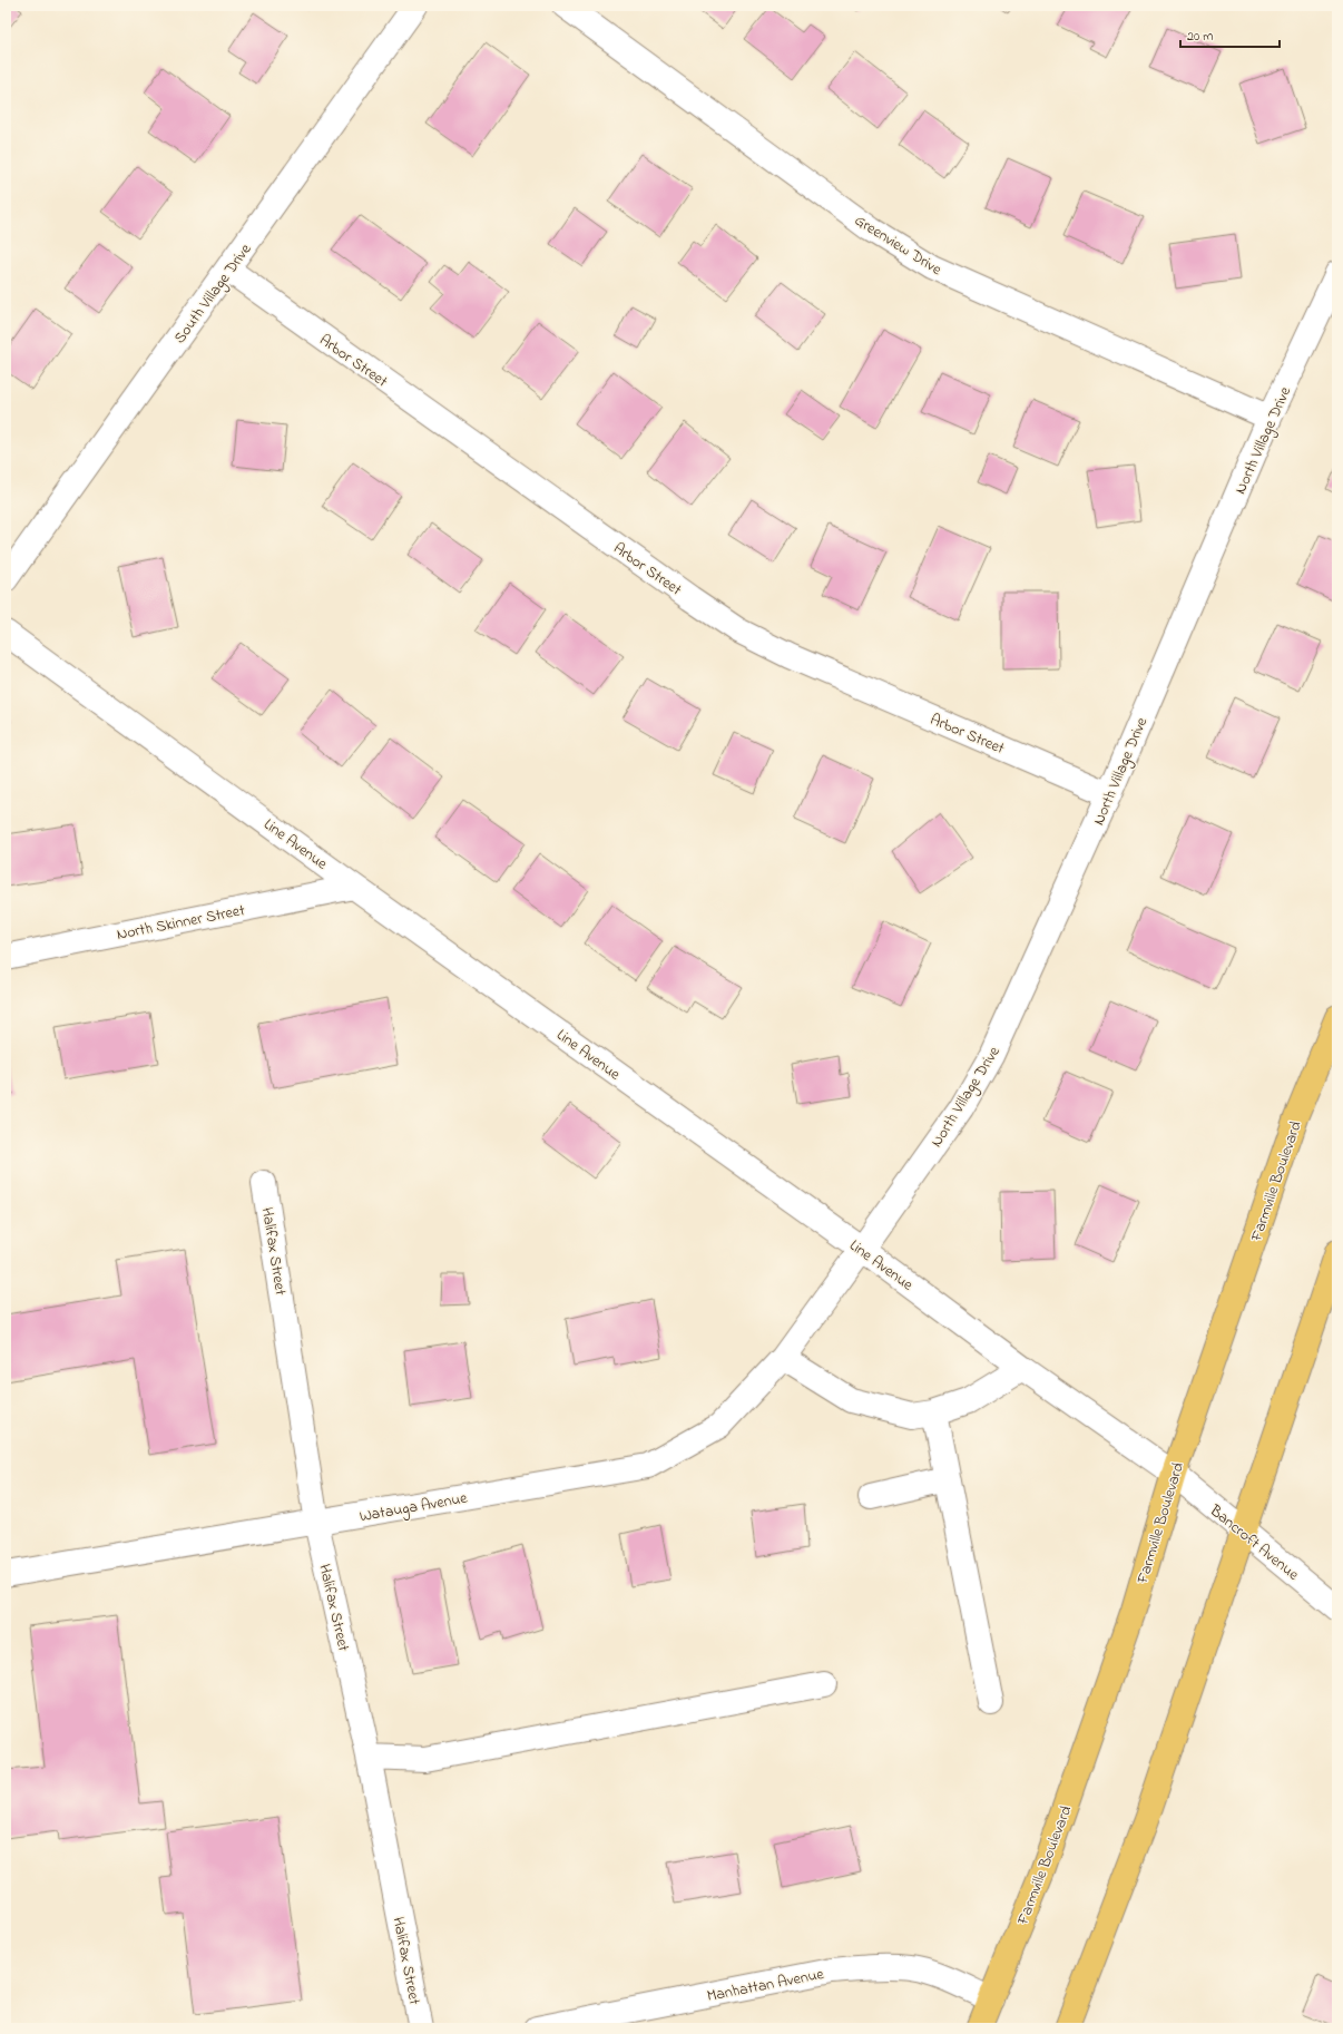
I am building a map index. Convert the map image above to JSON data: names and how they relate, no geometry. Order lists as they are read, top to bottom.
{
  "streets": {
    "main road": ["Farmville Boulevard"],
    "street": [
      "Greenview Drive",
      "South Village Drive",
      "Arbor Street",
      "North Village Drive",
      "Line Avenue",
      "North Skinner Street",
      "Halifax Street",
      "Watauga Avenue",
      "Bancroft Avenue",
      "Manhattan Avenue"
    ]
  },
  "crossings": [
    ["Greenview Drive", "North Village Drive"],
    ["South Village Drive", "Arbor Street"],
    ["Arbor Street", "North Village Drive"],
    ["North Village Drive", "Line Avenue"],
    ["North Village Drive", "Watauga Avenue"],
    ["Line Avenue", "North Skinner Street"],
    ["Line Avenue", "Farmville Boulevard"],
    ["Line Avenue", "Watauga Avenue"],
    ["Line Avenue", "Bancroft Avenue"],
    ["Farmville Boulevard", "Bancroft Avenue"],
    ["Farmville Boulevard", "Manhattan Avenue"],
    ["Halifax Street", "Watauga Avenue"]
  ],
  "scale_bar": "20 m"
}
